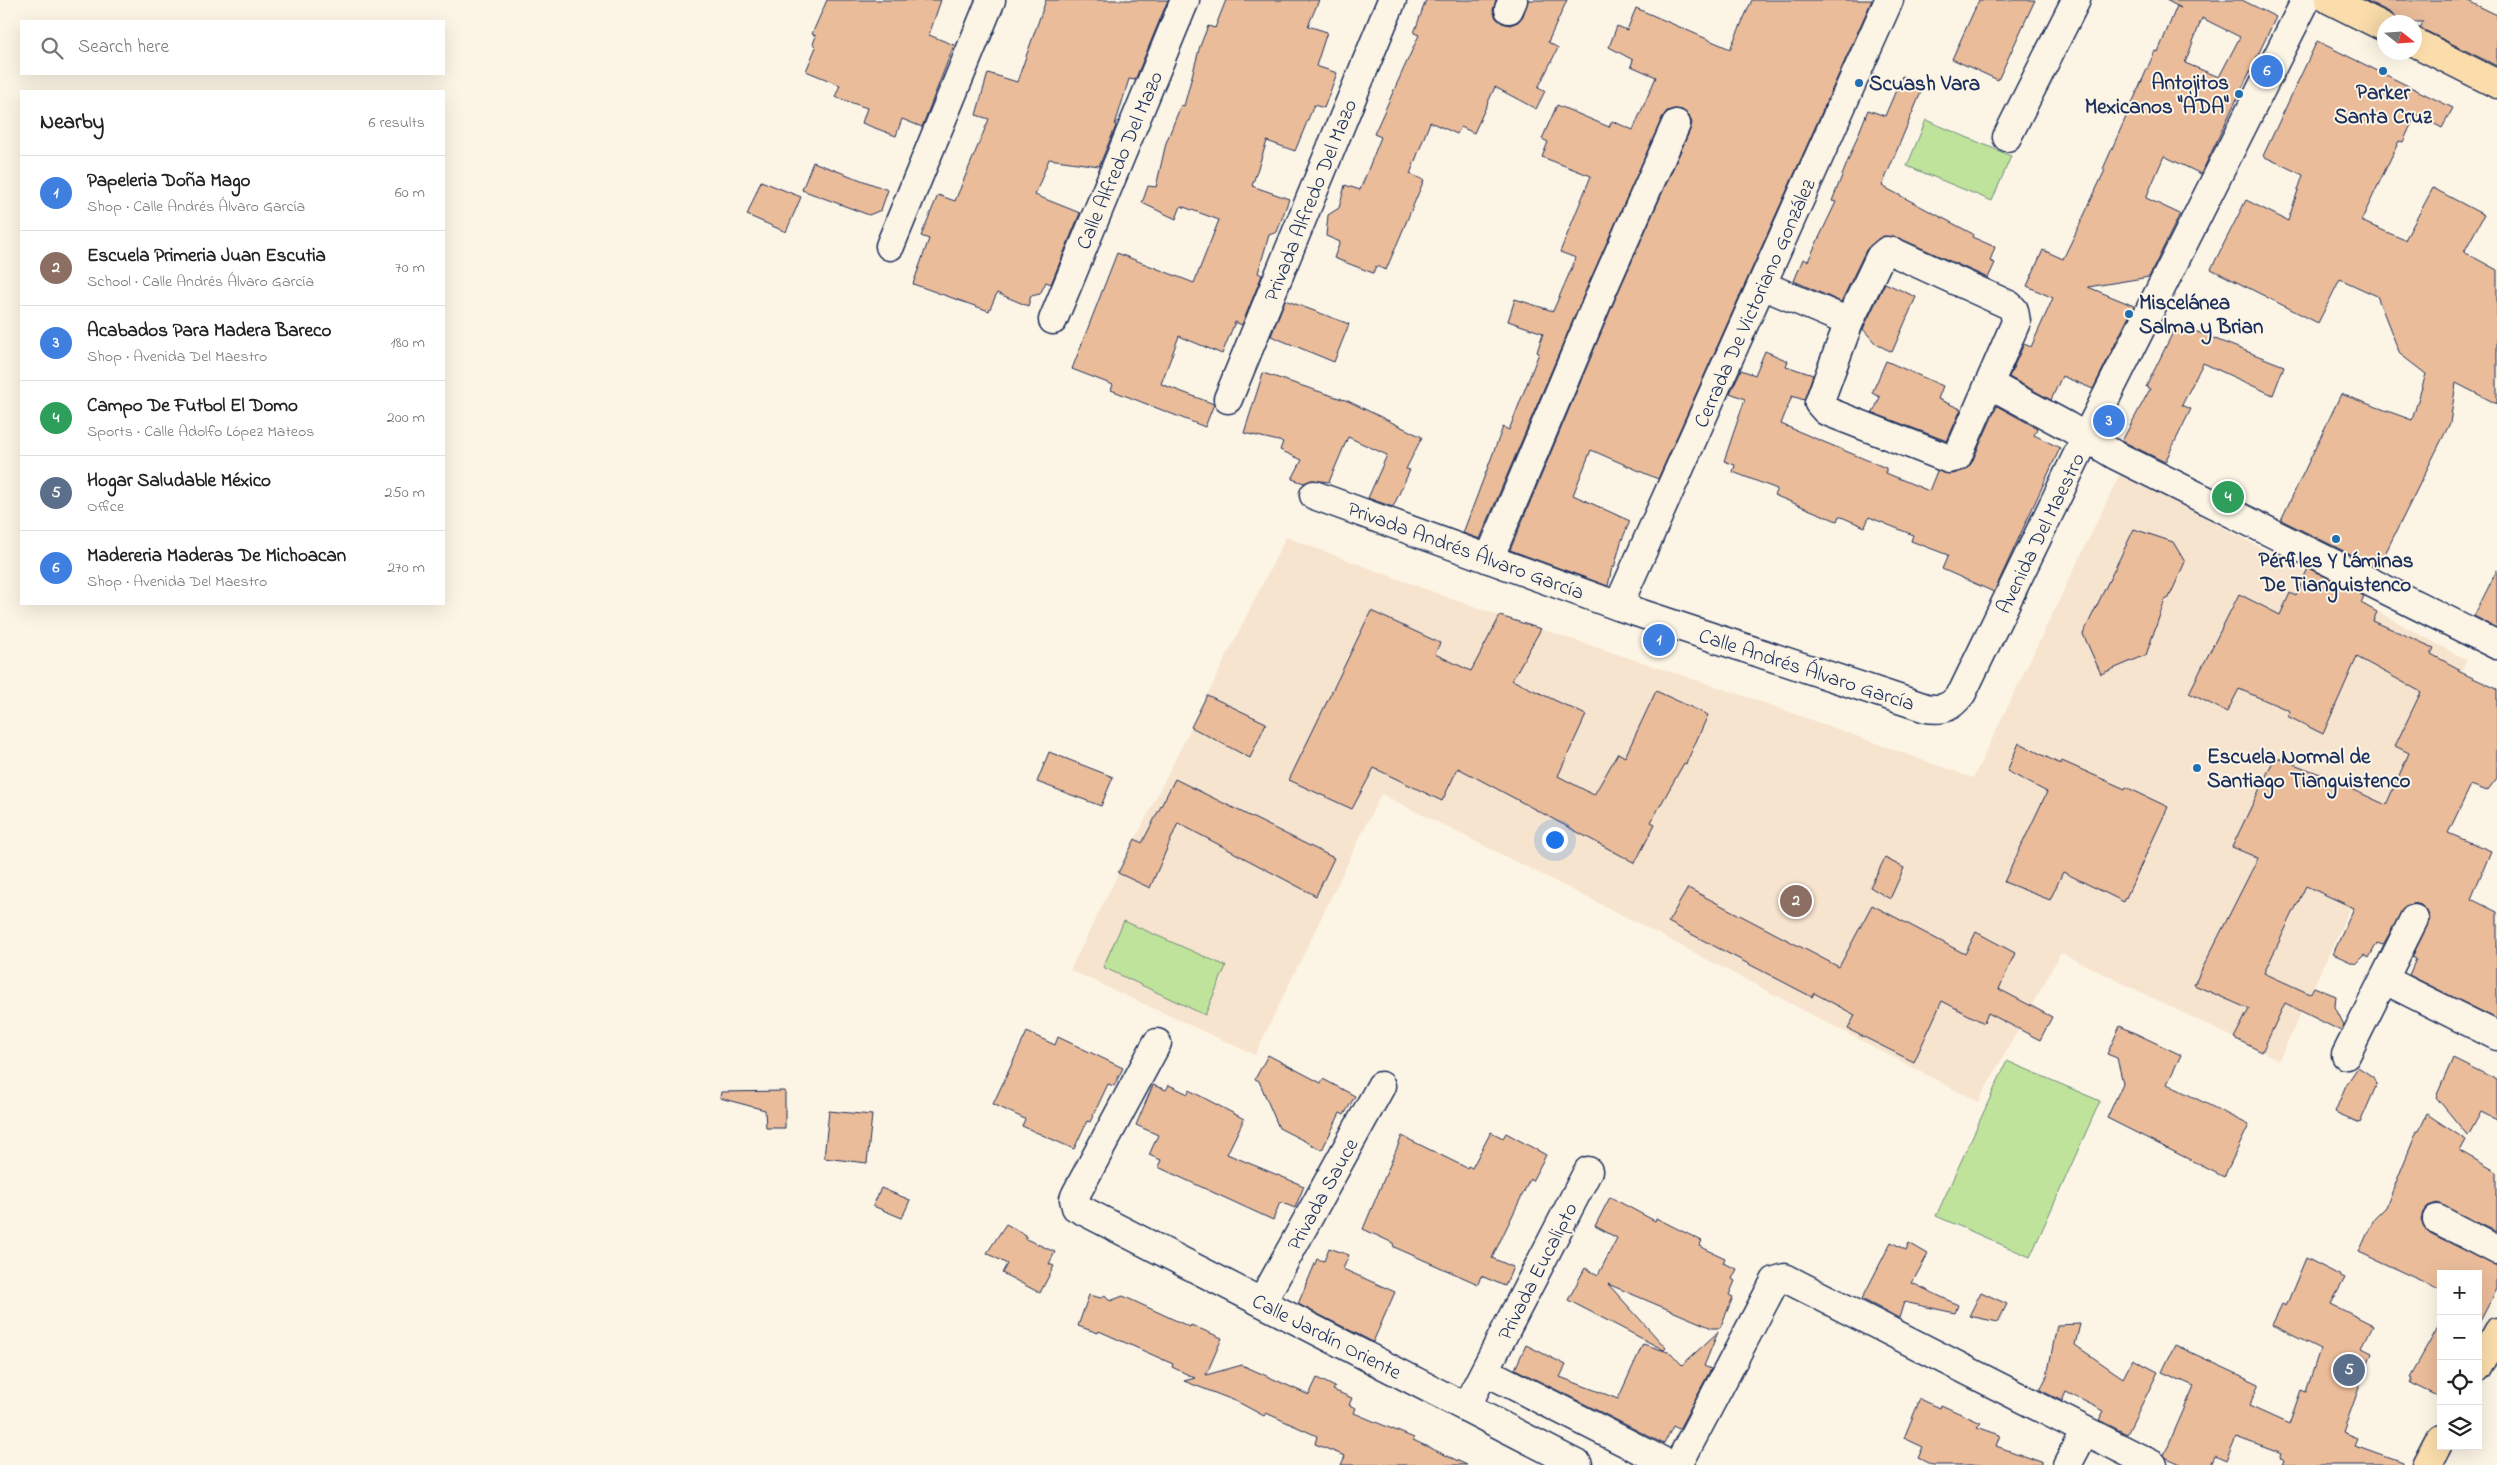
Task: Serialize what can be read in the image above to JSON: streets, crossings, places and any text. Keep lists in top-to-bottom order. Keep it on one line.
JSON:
{"streets":{"street":["Calle Alfredo Del Mazo","Privada Alfredo Del Mazo","Cerrada De Victoriano González","Avenida Del Maestro","Privada Andrés Álvaro García","Calle Andrés Álvaro García","Privada Sauce","Privada Eucalipto","Calle Jardín Oriente"]},"crossings":[["Cerrada De Victoriano González","Privada Andrés Álvaro García"],["Cerrada De Victoriano González","Calle Andrés Álvaro García"],["Avenida Del Maestro","Calle Andrés Álvaro García"],["Privada Andrés Álvaro García","Calle Andrés Álvaro García"],["Privada Sauce","Calle Jardín Oriente"],["Privada Eucalipto","Calle Jardín Oriente"]],"places":["Parker Santa Cruz","Scuash Vara","Antojitos Mexicanos \"ADA\"","Miscelánea Salma y Brian","Pérfiles Y Láminas De Tianguistenco","Escuela Normal de Santiago Tianguistenco"],"north":"right","page":{"search":"Search here","pins":["6","3","4","1","2","5"],"heading":["Nearby","6 results"],"list":[{"mark":"1","name":"Papeleria Doña Mago","note":"Shop · Calle Andrés Álvaro García","value":"60 m"},{"mark":"2","name":"Escuela Primeria Juan Escutia","note":"School · Calle Andrés Álvaro García","value":"70 m"},{"mark":"3","name":"Acabados Para Madera Bareco","note":"Shop · Avenida Del Maestro","value":"180 m"},{"mark":"4","name":"Campo De Futbol El Domo","note":"Sports · Calle Adolfo López Mateos","value":"200 m"},{"mark":"5","name":"Hogar Saludable México","note":"Office","value":"250 m"},{"mark":"6","name":"Madereria Maderas De Michoacan","note":"Shop · Avenida Del Maestro","value":"270 m"}],"map_buttons":["+","−"]}}
